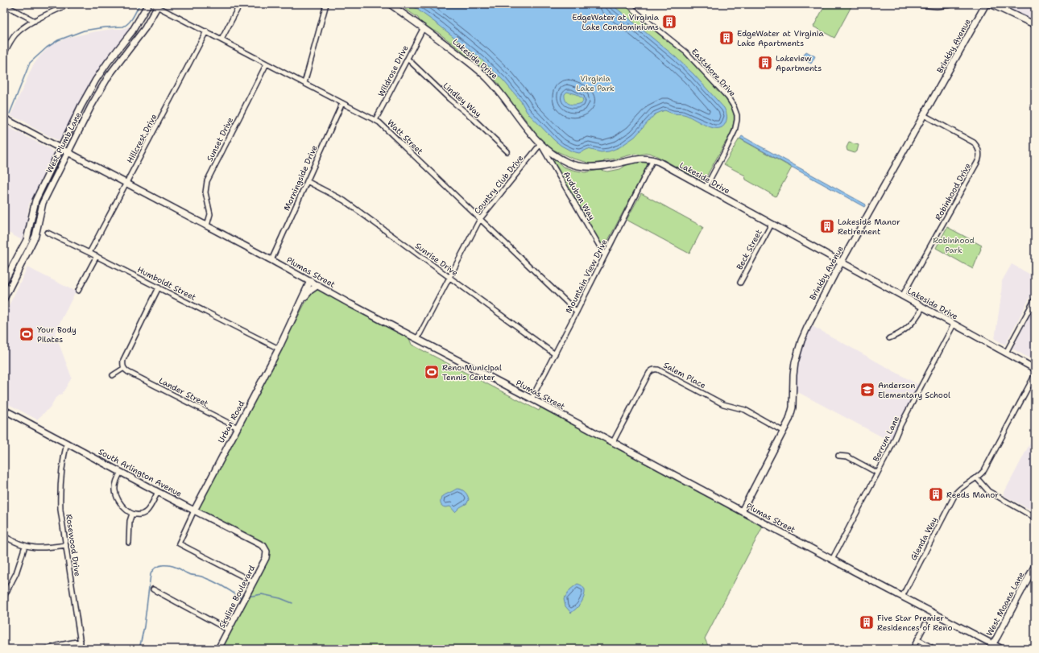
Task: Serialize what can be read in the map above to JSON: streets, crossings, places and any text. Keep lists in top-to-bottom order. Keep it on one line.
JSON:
{"streets":{"street":["Brinkby Avenue","Lakeside Drive","Wildrose Drive","Eastshore Drive","Lindley Way","Watt Street","Hillcrest Drive","Sunset Drive","West Plumb Lane","Morningside Drive","Country Club Drive","Robinhood Drive","Audubon Way","Beck Street","Sunrise Drive","Plumas Street","Mountain View Drive","Humboldt Street","Salem Place","Lander Street","Urban Road","Berrum Lane","South Arlington Avenue","Glenda Way","Rosewood Drive","Skyline Boulevard","West Moana Lane"]},"crossings":[["Brinkby Avenue","Lakeside Drive"],["Brinkby Avenue","Robinhood Drive"],["Brinkby Avenue","Plumas Street"],["Brinkby Avenue","Salem Place"],["Lakeside Drive","Wildrose Drive"],["Lakeside Drive","Eastshore Drive"],["Lakeside Drive","Country Club Drive"],["Lakeside Drive","Robinhood Drive"],["Lakeside Drive","Audubon Way"],["Lakeside Drive","Beck Street"],["Lakeside Drive","Mountain View Drive"],["Lakeside Drive","Berrum Lane"],["Wildrose Drive","Lindley Way"],["Wildrose Drive","Watt Street"],["Watt Street","Hillcrest Drive"],["Watt Street","Sunset Drive"],["Watt Street","West Plumb Lane"],["Watt Street","Morningside Drive"],["Watt Street","Country Club Drive"],["Watt Street","Mountain View Drive"],["Hillcrest Drive","Plumas Street"],["Hillcrest Drive","Humboldt Street"],["Sunset Drive","Plumas Street"],["West Plumb Lane","Plumas Street"],["Morningside Drive","Sunrise Drive"],["Morningside Drive","Plumas Street"],["Country Club Drive","Audubon Way"],["Country Club Drive","Sunrise Drive"],["Country Club Drive","Plumas Street"],["Audubon Way","Mountain View Drive"],["Sunrise Drive","Mountain View Drive"],["Plumas Street","Mountain View Drive"],["Plumas Street","Salem Place"],["Plumas Street","Urban Road"],["Plumas Street","Berrum Lane"],["Plumas Street","Glenda Way"],["Plumas Street","West Moana Lane"],["Humboldt Street","Urban Road"],["Lander Street","Urban Road"],["Urban Road","South Arlington Avenue"],["Urban Road","Skyline Boulevard"],["South Arlington Avenue","Rosewood Drive"],["South Arlington Avenue","Skyline Boulevard"]],"parks":["Virginia Lake Park","Robinhood Park"],"places":{"building":["EdgeWater at Virginia Lake Condominiums","EdgeWater at Virginia Lake Apartments","Lakeview Apartments","Lakeside Manor Retirement","Reeds Manor","Five Star Premier Residences of Reno"],"sports":["Your Body Pilates","Reno Municipal Tennis Center"],"school or university":["Anderson Elementary School"]}}
